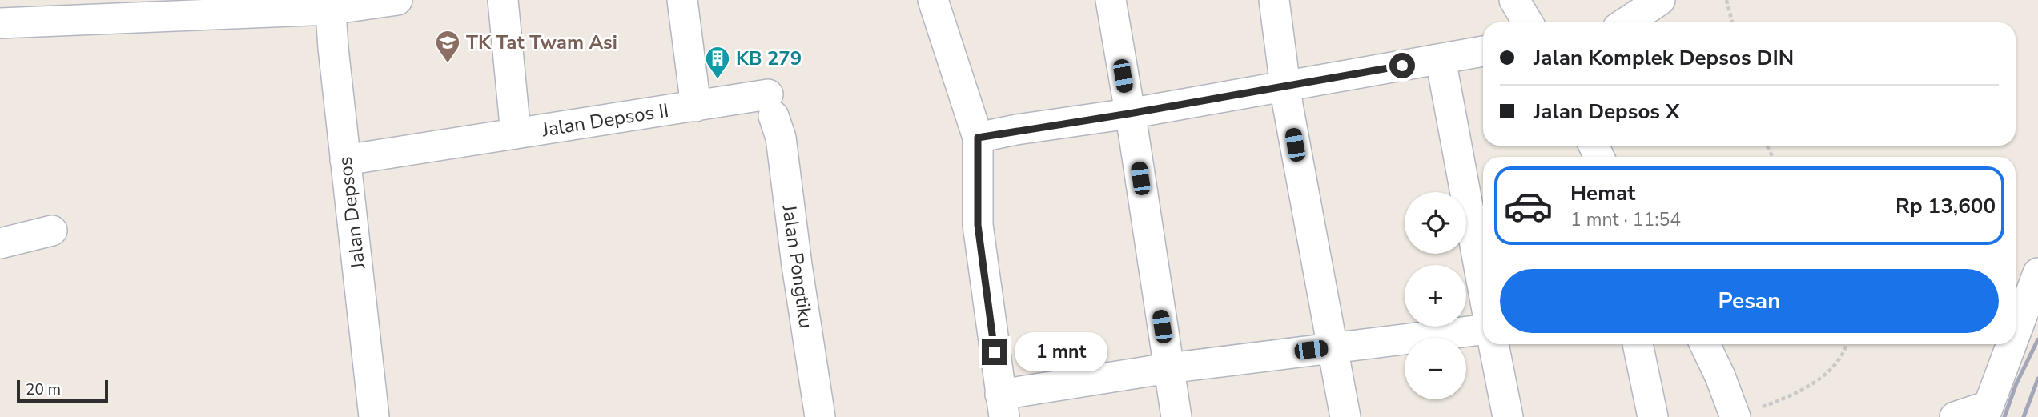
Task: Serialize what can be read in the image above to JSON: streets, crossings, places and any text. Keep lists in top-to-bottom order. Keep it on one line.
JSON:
{"streets":{"street":["Jalan Depsos II","Jalan Depsos","Jalan Pongtiku"]},"crossings":[["Jalan Depsos II","Jalan Depsos"],["Jalan Depsos II","Jalan Pongtiku"]],"places":{"school or university":["TK Tat Twam Asi"],"building":["KB 279"]},"scale_bar":"20 m","page":{"banner":["Jalan Komplek Depsos DIN","Jalan Depsos X"],"list":[{"name":"Hemat","note":"1 mnt · 11:54","value":"Rp 13,600"}],"map_buttons":["+","−"],"buttons":"Pesan","bubble":"1 mnt","scale":"20 m"}}
